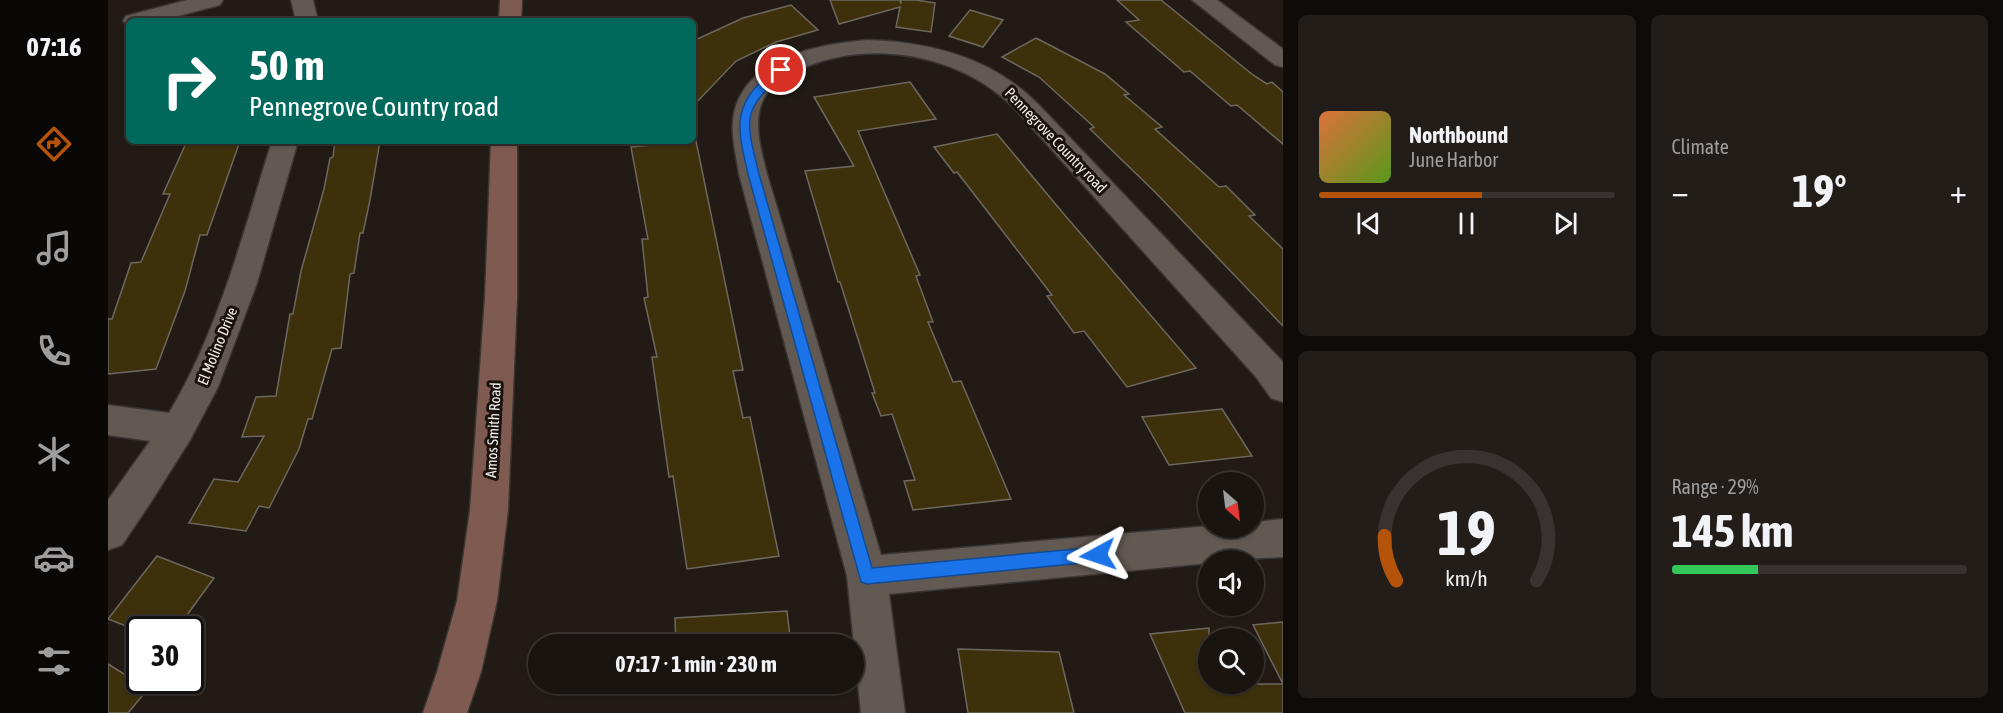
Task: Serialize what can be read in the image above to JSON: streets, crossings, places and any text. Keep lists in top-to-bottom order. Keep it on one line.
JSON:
{"streets":{"street":["Pennegrove Country road","El Molino Drive","Amos Smith Road"]},"north":"bottom right","page":{"tabs":"07:16","tile":["Climate",["Range · 29%","145 km"]],"turn":["50 m","Pennegrove Country road"],"song":["Northbound","June Harbor"],"heat":["−","19°","+"],"limit":"30","trip":"07:17 · 1 min · 230 m","gauge":["19","km/h"]}}
